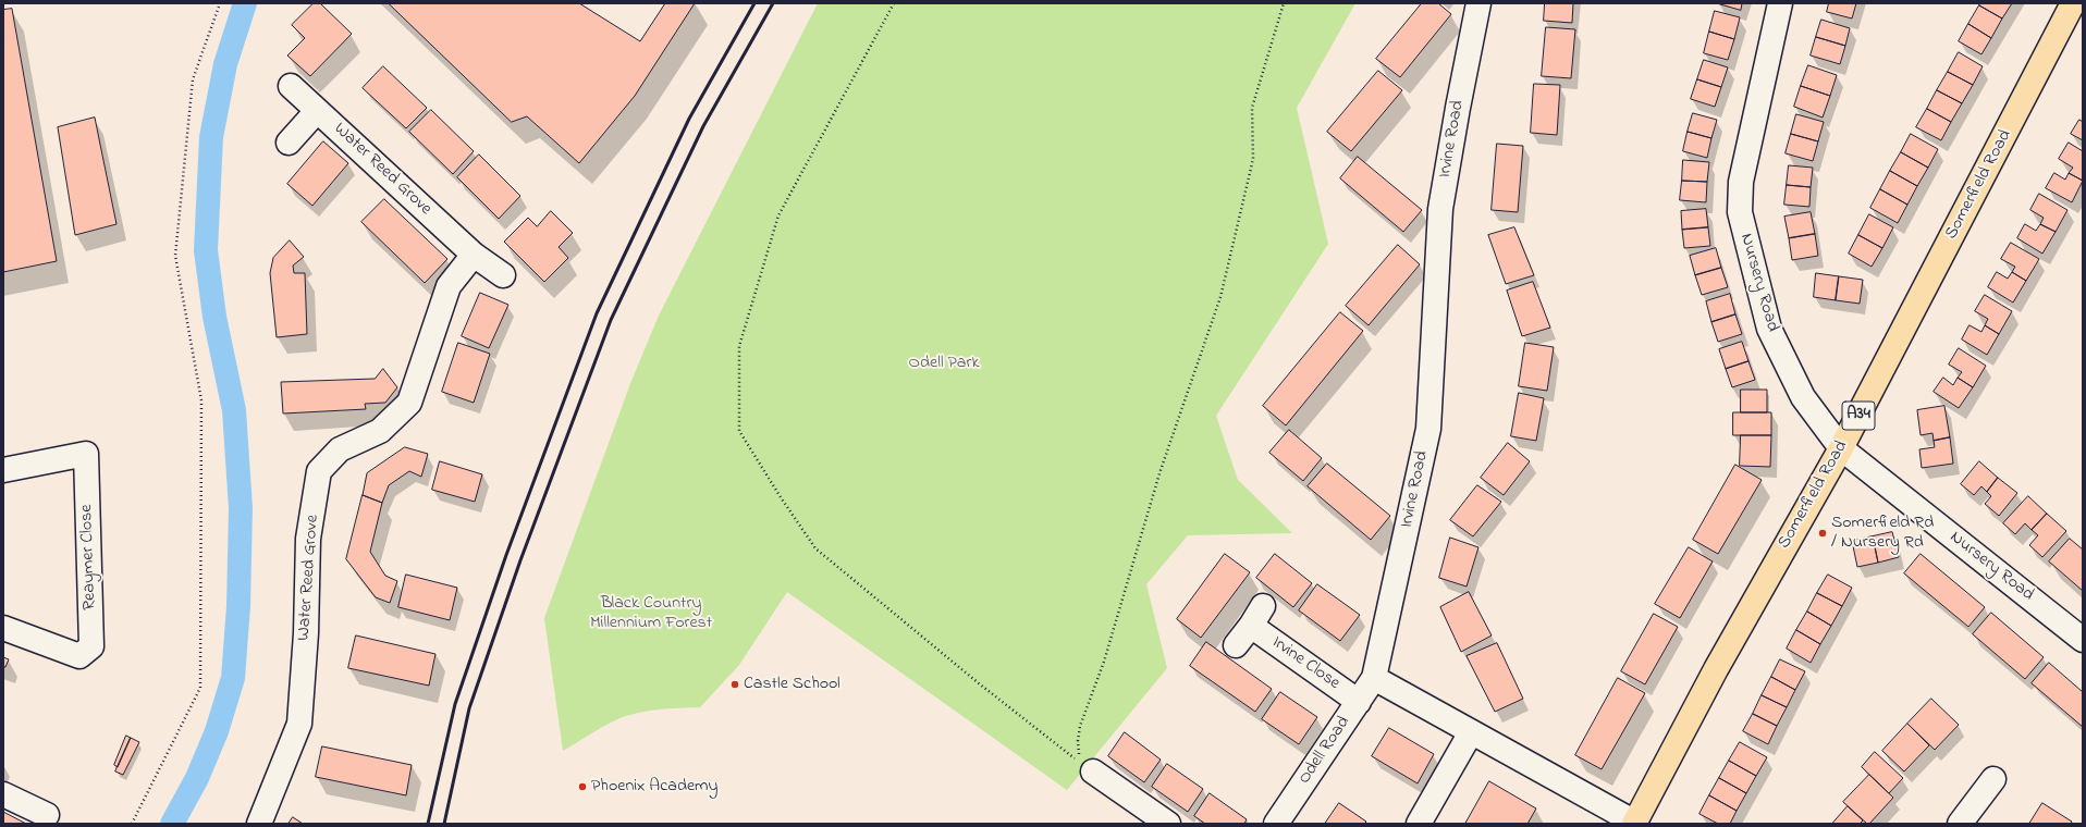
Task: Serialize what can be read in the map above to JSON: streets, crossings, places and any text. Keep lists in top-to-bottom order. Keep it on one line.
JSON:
{"streets":{"highway":["Somerfield Road","A34"],"street":["Irvine Road","Water Reed Grove","Nursery Road","Reaymer Close","Irvine Close","Odell Road"]},"crossings":[["Irvine Road","Odell Road"],["Somerfield Road","Nursery Road"],["Irvine Close","Odell Road"]],"parks":["Odell Park","Black Country Millennium Forest"],"places":["Somerfield Rd / Nursery Rd","Castle School","Phoenix Academy"]}
